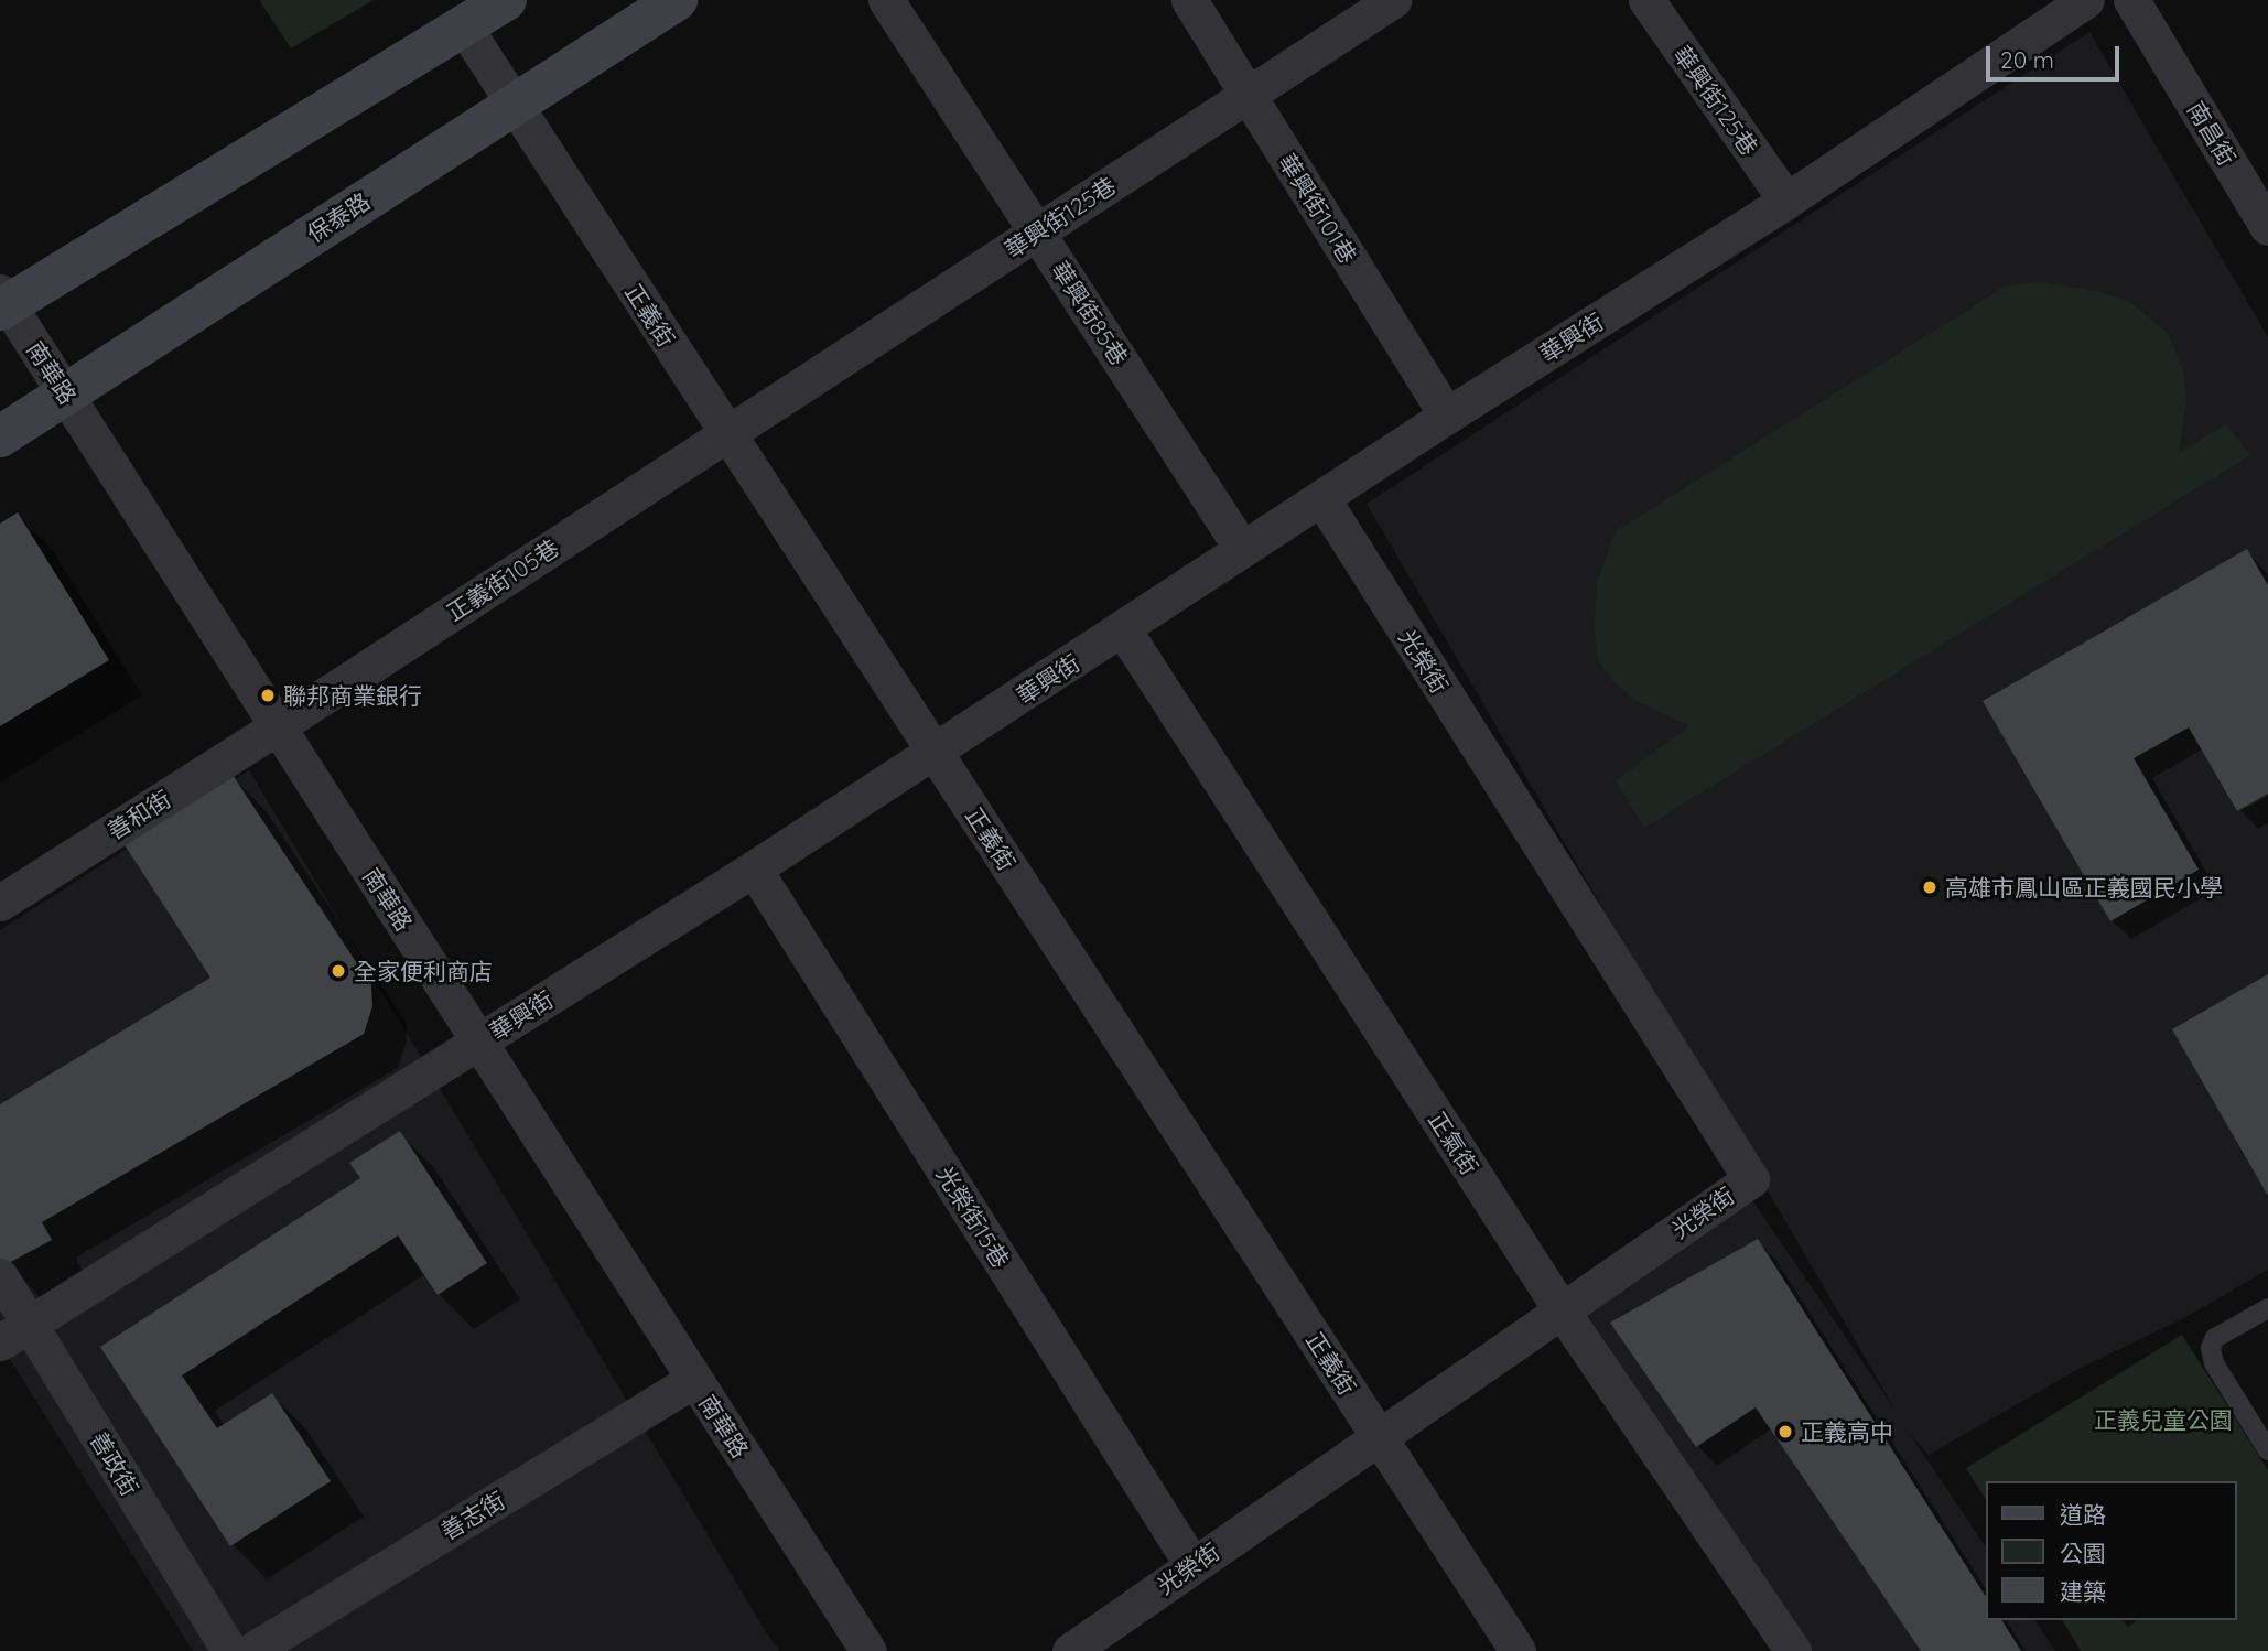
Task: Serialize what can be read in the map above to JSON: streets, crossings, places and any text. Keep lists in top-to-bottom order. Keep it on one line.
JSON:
{"streets":{"street":["華興街125巷","南昌街","華興街101巷","保泰路","華興街85巷","正義街","華興街","南華路","正義街105巷","光榮街","善和街","正氣街","光榮街15巷","善政街","善志街"]},"crossings":[["華興街125巷","華興街101巷"],["華興街125巷","華興街85巷"],["華興街125巷","正義街"],["華興街125巷","華興街"],["華興街125巷","正義街105巷"],["華興街101巷","華興街"],["保泰路","正義街"],["保泰路","南華路"],["華興街85巷","華興街"],["正義街","華興街"],["正義街","正義街105巷"],["正義街","光榮街"],["華興街","南華路"],["華興街","光榮街"],["華興街","正氣街"],["華興街","光榮街15巷"],["華興街","善政街"],["南華路","正義街105巷"],["南華路","善和街"],["南華路","善志街"],["正義街105巷","善和街"],["光榮街","正氣街"],["光榮街","光榮街15巷"]],"parks":["正義兒童公園"],"places":["聯邦商業銀行","高雄市鳳山區正義國民小學","全家便利商店","正義高中"],"legend":["道路","公園","建築"],"scale_bar":"20 m"}
